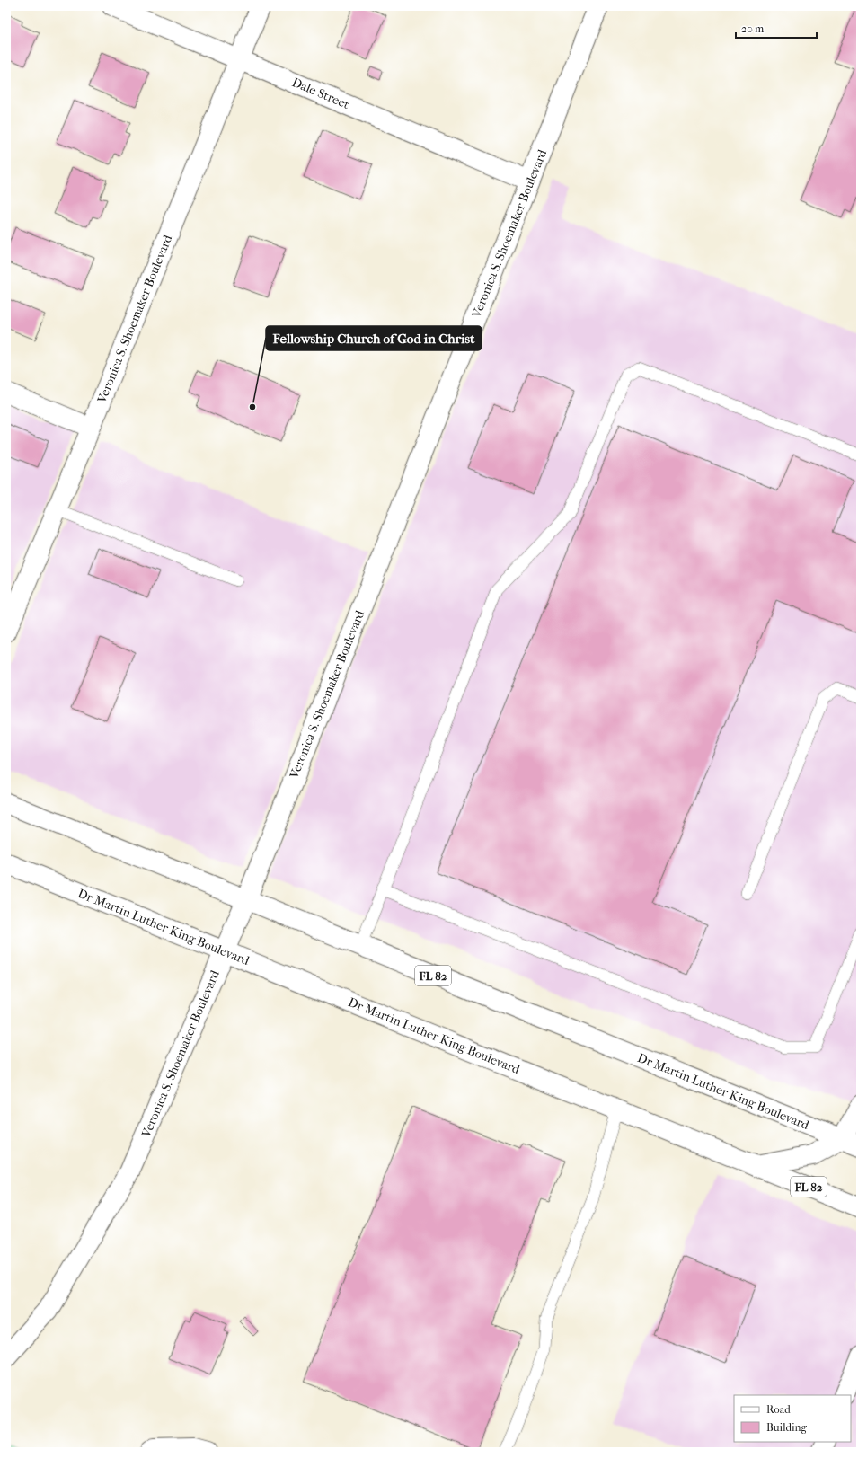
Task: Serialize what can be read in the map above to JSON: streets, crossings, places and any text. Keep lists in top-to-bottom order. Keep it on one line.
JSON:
{"streets":{"street":["Dale Street","Veronica S. Shoemaker Boulevard","Dr Martin Luther King Boulevard","FL 82"]},"crossings":[["Dale Street","Veronica S. Shoemaker Boulevard"],["Veronica S. Shoemaker Boulevard","Dr Martin Luther King Boulevard"]],"places":["Fellowship Church of God in Christ"],"legend":["Road","Building"],"scale_bar":"20 m"}
